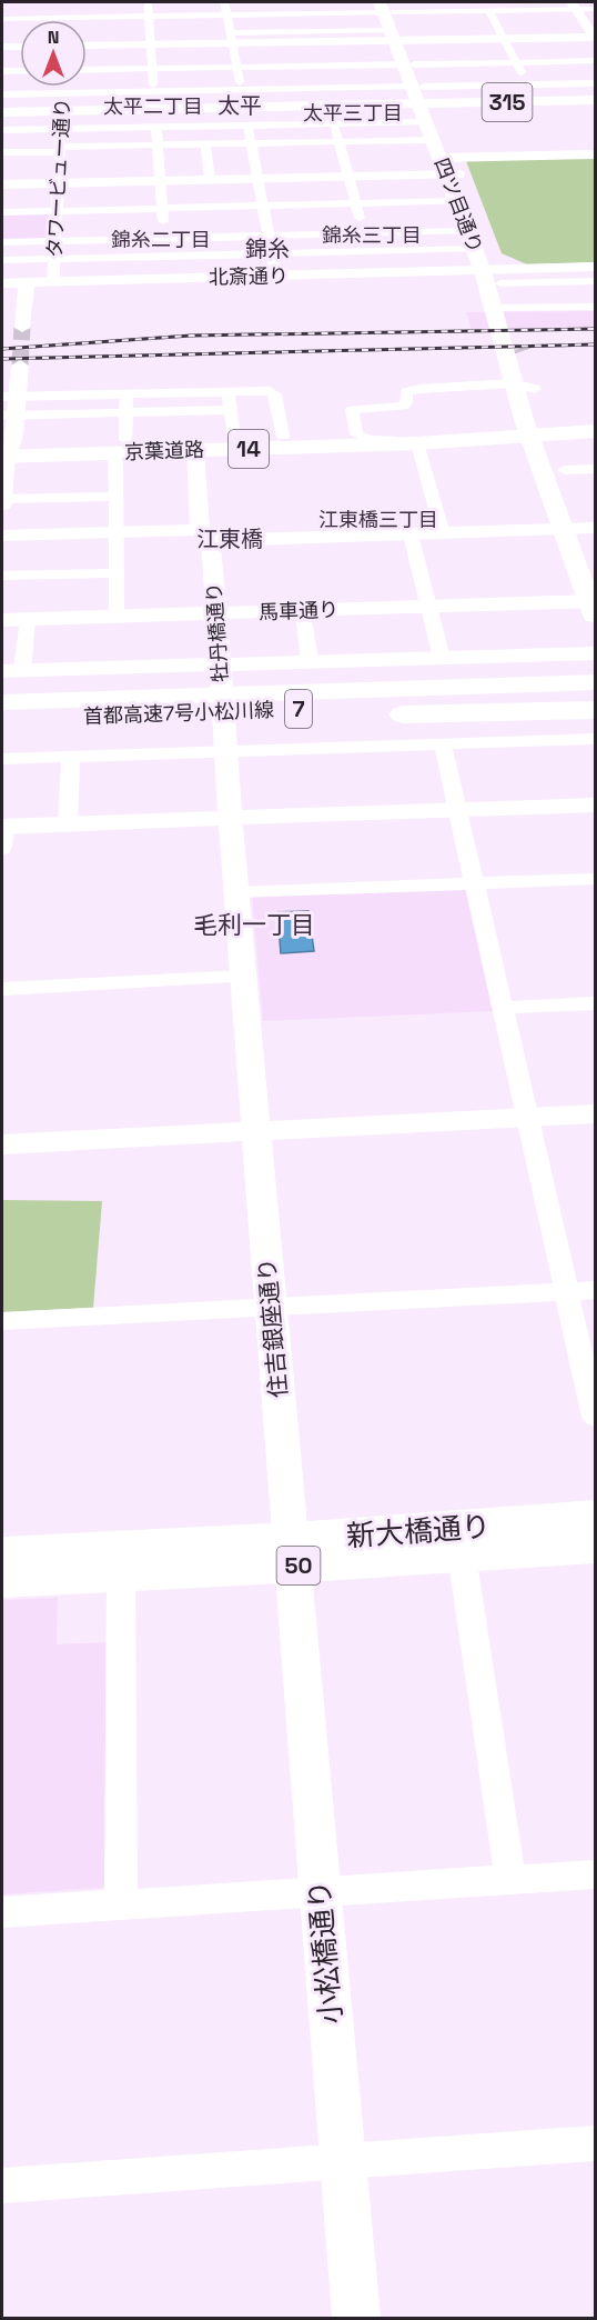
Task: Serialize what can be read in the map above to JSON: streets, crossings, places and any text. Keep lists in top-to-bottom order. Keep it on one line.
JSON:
{"streets":{"main road":["315","四ツ目通り","14","京葉道路","7","首都高速7号小松川線","新大橋通り","50"],"street":["タワービュー通り","北斎通り","馬車通り","牡丹橋通り","住吉銀座通り","小松橋通り"]},"crossings":[["315","タワービュー通り"],["315","四ツ目通り"],["タワービュー通り","北斎通り"],["四ツ目通り","北斎通り"],["四ツ目通り","14"],["四ツ目通り","京葉道路"],["四ツ目通り","馬車通り"],["14","京葉道路"],["京葉道路","牡丹橋通り"],["馬車通り","牡丹橋通り"],["牡丹橋通り","住吉銀座通り"],["住吉銀座通り","新大橋通り"],["住吉銀座通り","小松橋通り"],["新大橋通り","小松橋通り"]],"districts":["太平","太平二丁目","太平三丁目","錦糸三丁目","錦糸二丁目","錦糸","江東橋三丁目","江東橋","毛利一丁目"],"north":"top"}
